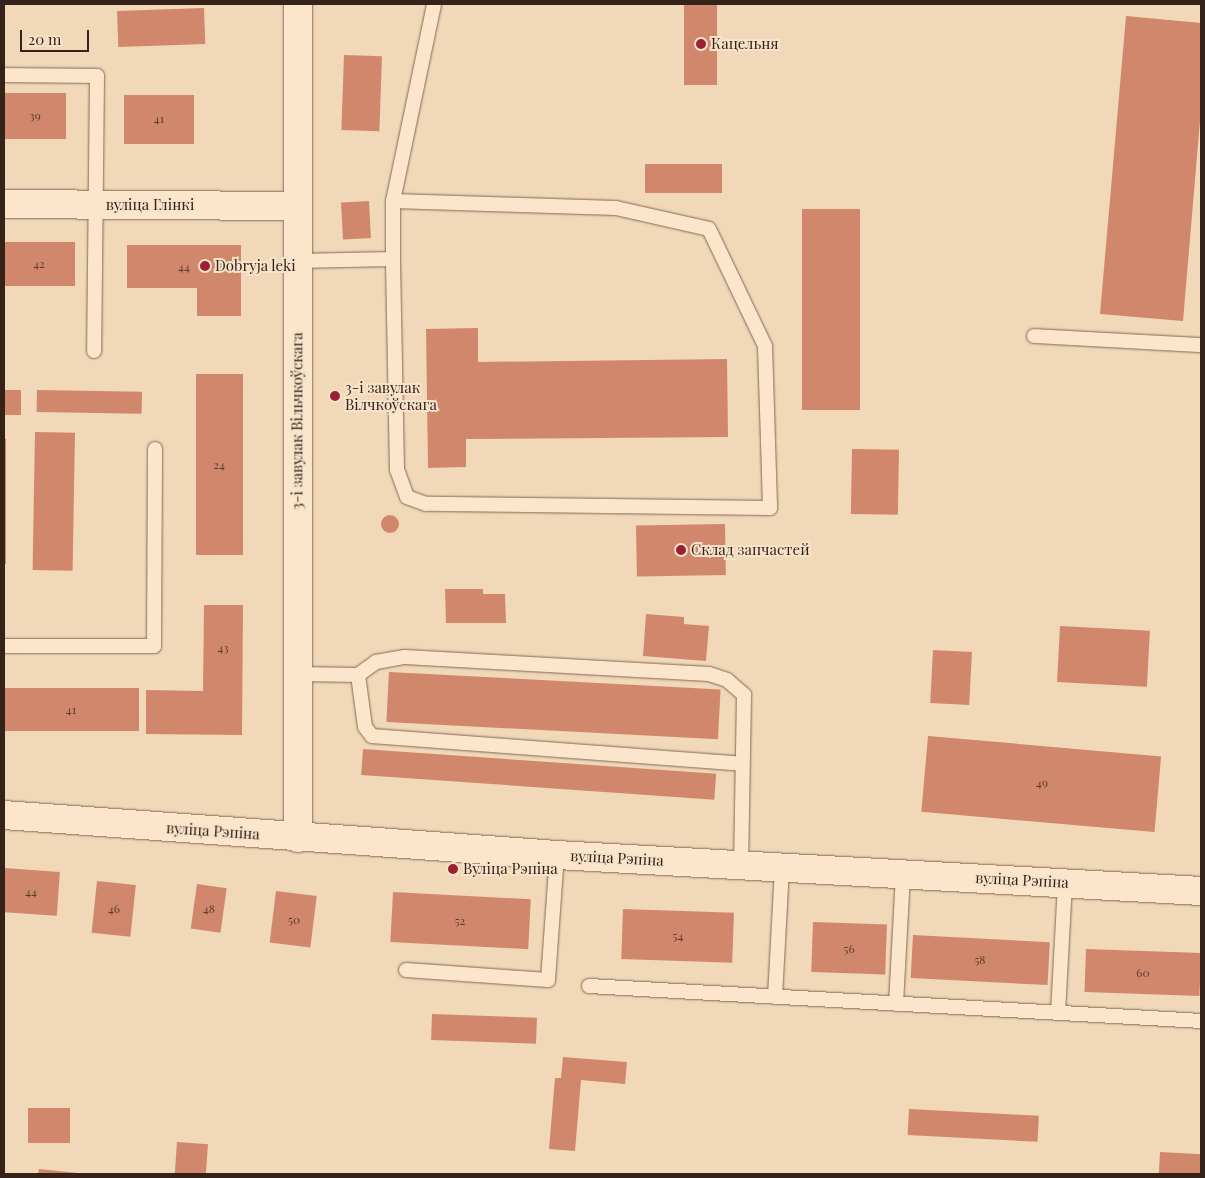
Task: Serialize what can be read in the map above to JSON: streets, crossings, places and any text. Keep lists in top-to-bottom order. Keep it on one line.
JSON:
{"streets":{"street":["вуліца Глінкі","3-і завулак Вільчкоўскага","вуліца Рэпіна"]},"crossings":[["вуліца Глінкі","3-і завулак Вільчкоўскага"],["3-і завулак Вільчкоўскага","вуліца Рэпіна"]],"places":["Кацельня","Dobryja leki","3-і завулак Вілчкоўскага","Склад запчастей","Вуліца Рэпіна"],"house_numbers":["39","41","42","44","24","43","41","49","44","46","48","50","52","54","56","58","60"],"scale_bar":"20 m"}
